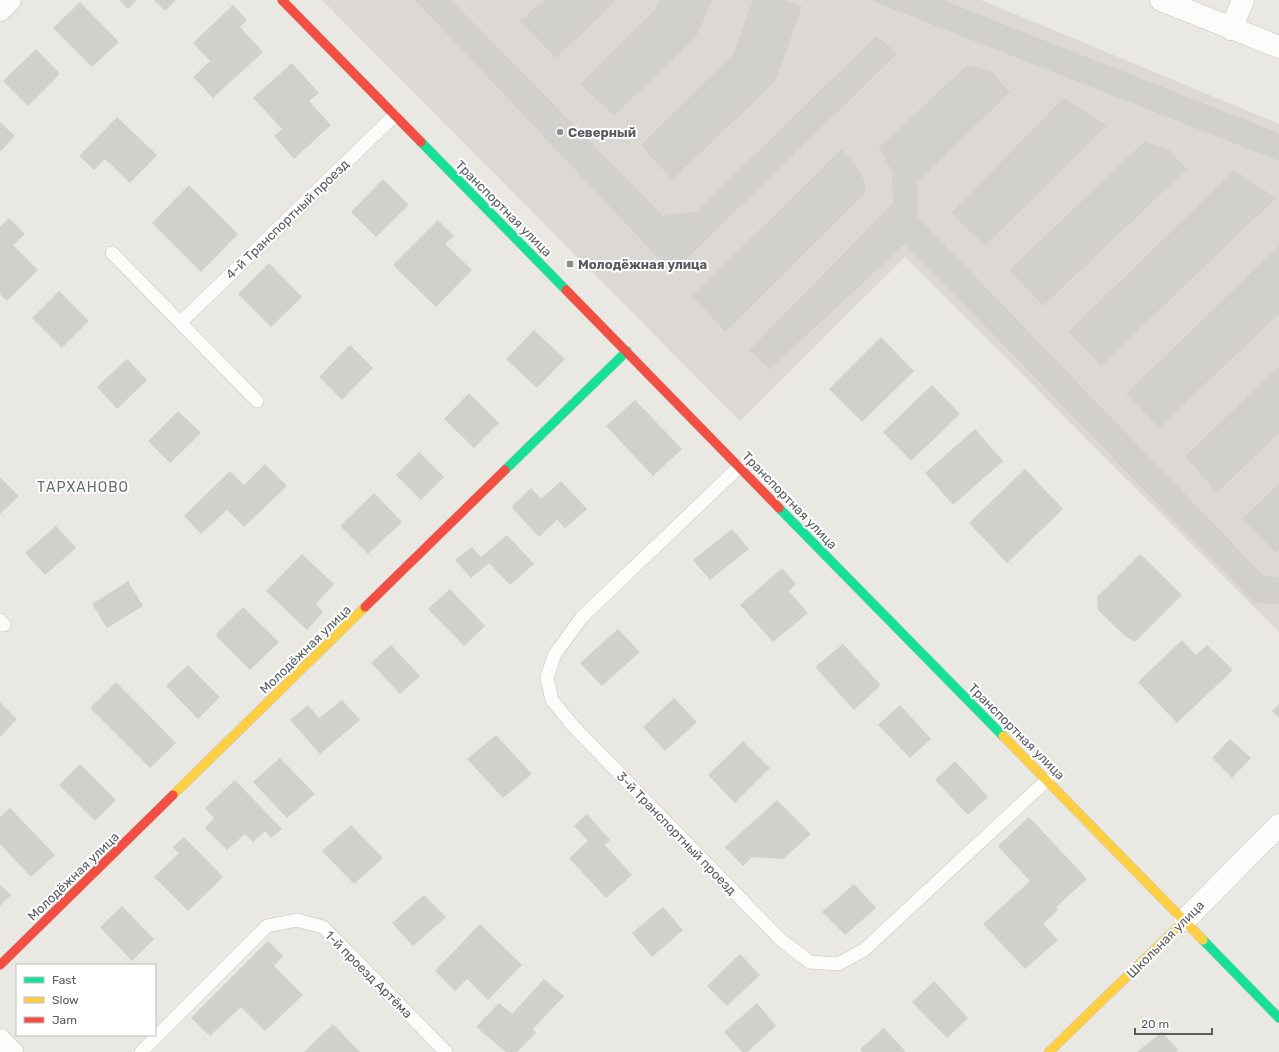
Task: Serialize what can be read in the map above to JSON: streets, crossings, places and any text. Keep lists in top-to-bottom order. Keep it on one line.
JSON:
{"streets":{"street":["Транспортная улица","Молодёжная улица","Школьная улица"],"lane":["4-й Транспортный проезд","3-й Транспортный проезд","1-й проезд Артёма"]},"crossings":[["Транспортная улица","4-й Транспортный проезд"],["Транспортная улица","Молодёжная улица"],["Транспортная улица","3-й Транспортный проезд"],["Транспортная улица","Школьная улица"]],"districts":["ТАРХАНОВО"],"places":{"other":["Северный"],"transit":["Молодёжная улица"]},"legend":["Fast","Slow","Jam"],"scale_bar":"20 m"}
